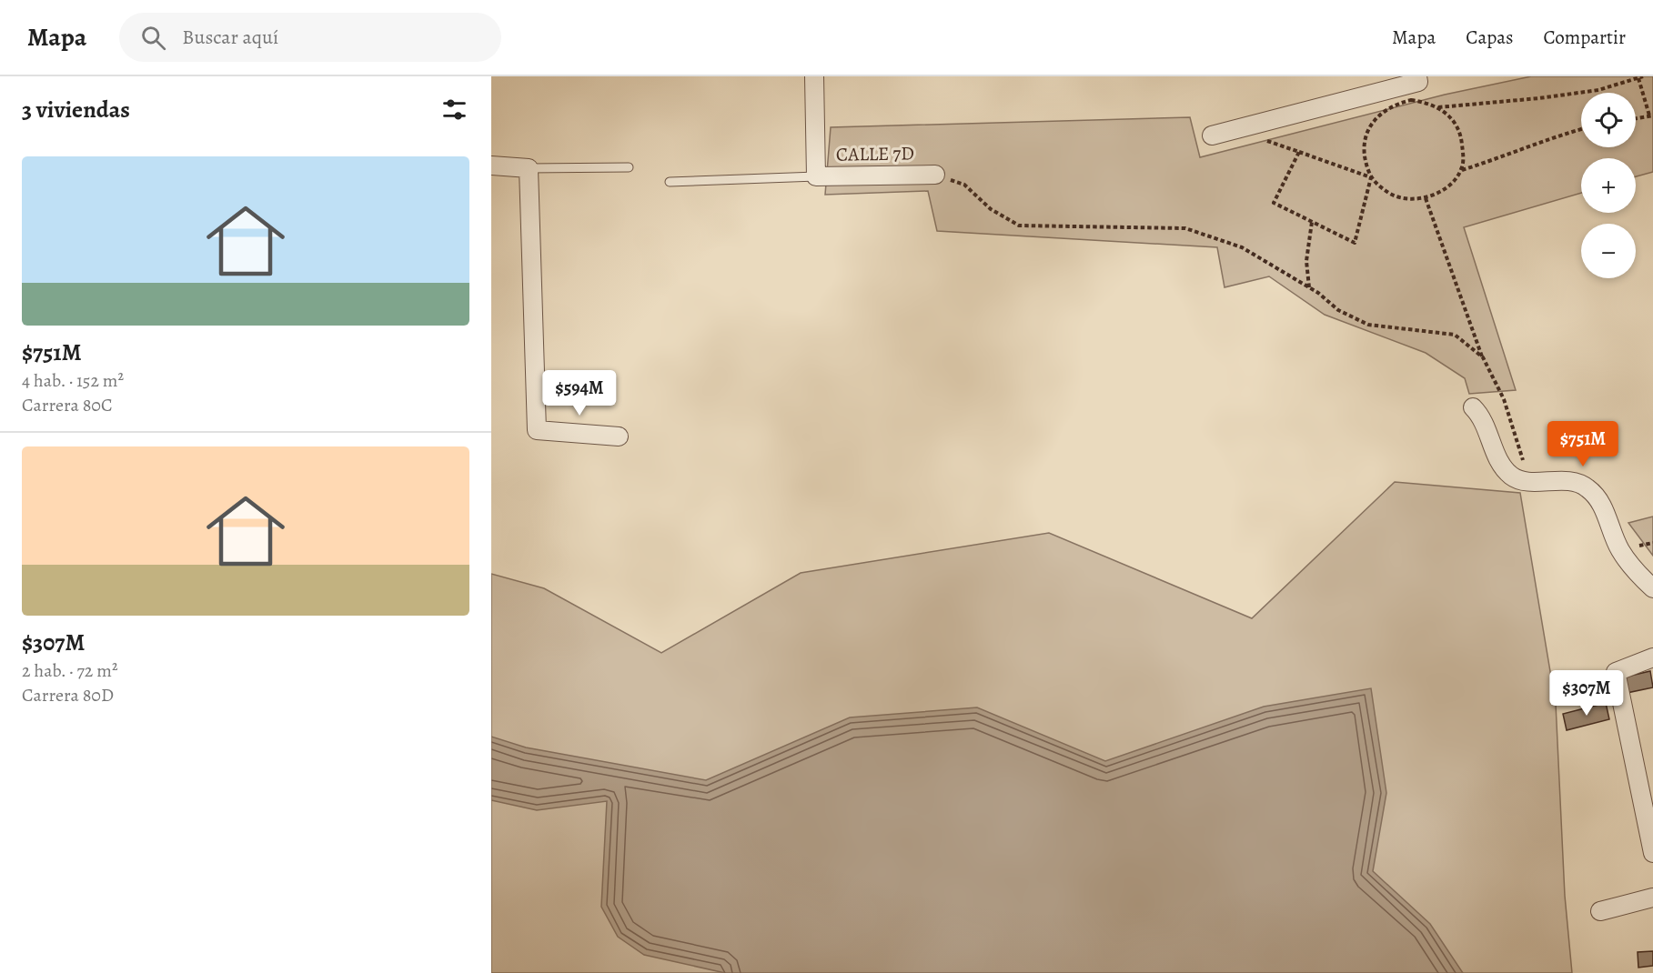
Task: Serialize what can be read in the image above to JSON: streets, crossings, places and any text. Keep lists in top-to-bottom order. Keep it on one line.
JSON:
{"streets":{"street":["CALLE 7D"]},"page":{"header":"Mapa","search":"Buscar aquí","nav":["Mapa","Capas","Compartir"],"heading":"3 viviendas","map_buttons":["+","−"],"list":[{"name":"$751M","note":"4 hab. · 152 m² · Carrera 80C"},{"name":"$307M","note":"2 hab. · 72 m² · Carrera 80D"}],"price":["$594M","$751M","$307M"]}}
